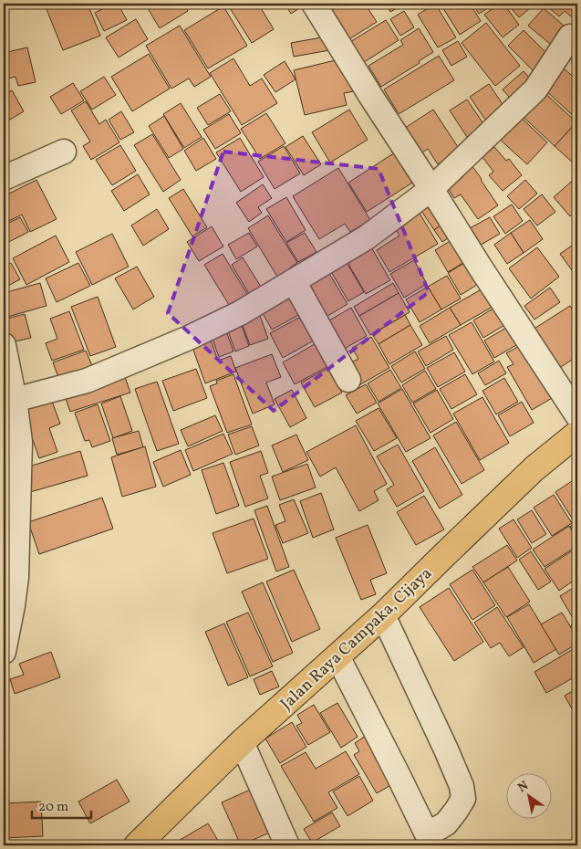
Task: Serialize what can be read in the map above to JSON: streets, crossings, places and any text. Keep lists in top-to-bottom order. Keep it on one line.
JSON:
{"streets":{"main road":["Jalan Raya Campaka, Cijaya"]},"scale_bar":"20 m","north":"top left"}
